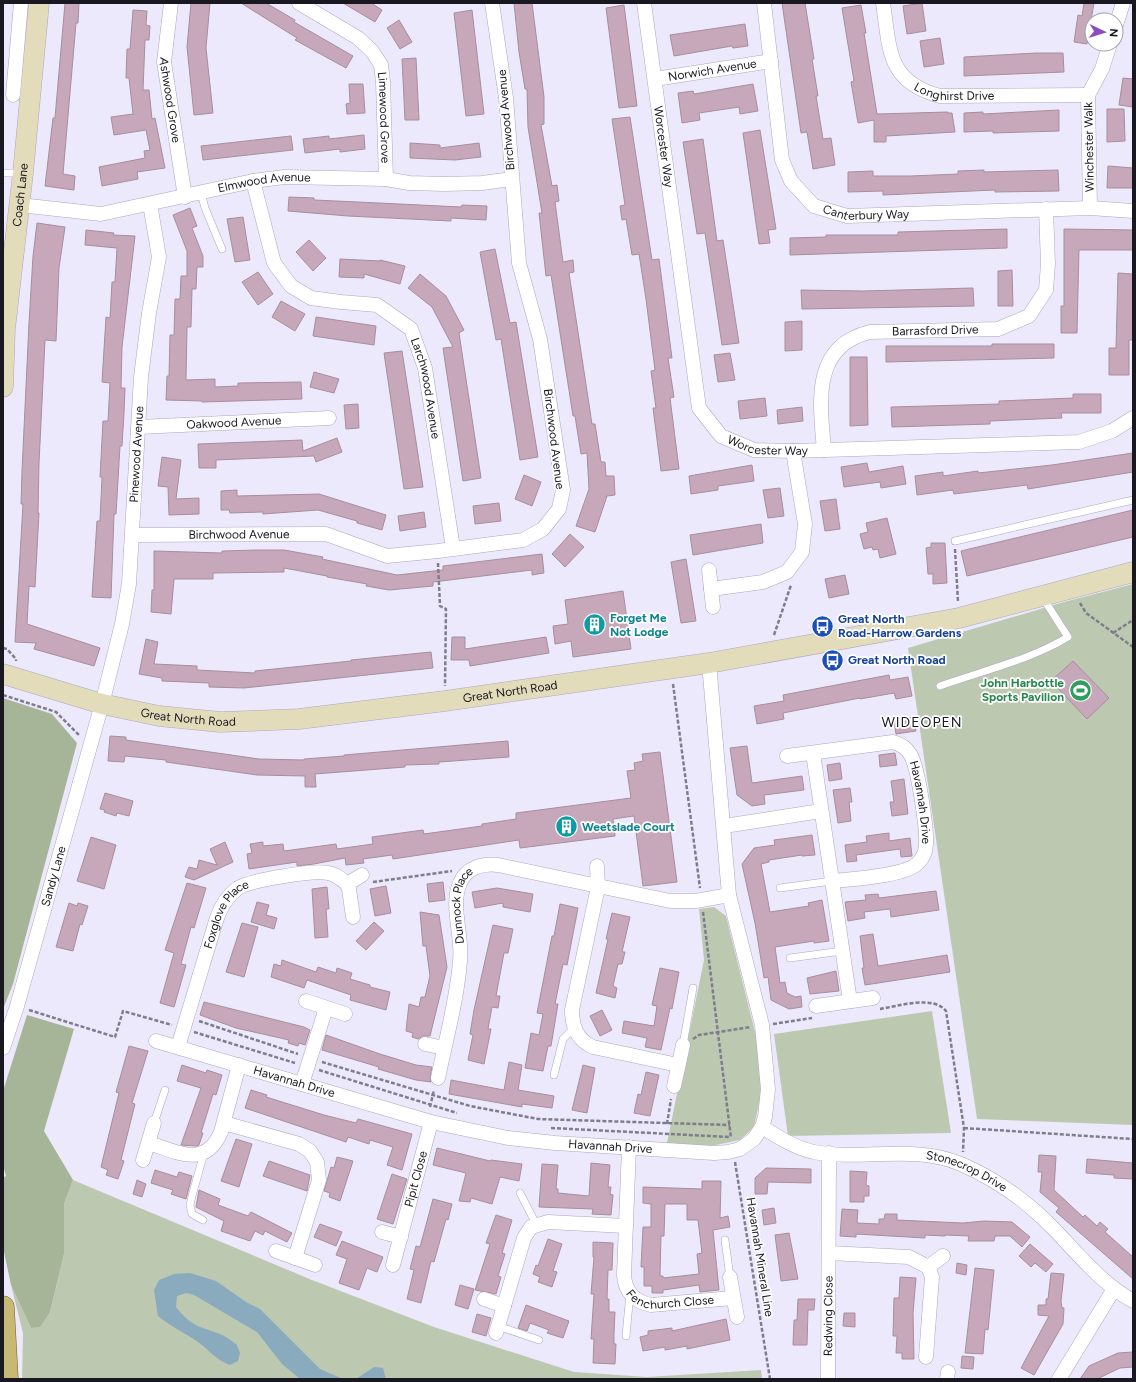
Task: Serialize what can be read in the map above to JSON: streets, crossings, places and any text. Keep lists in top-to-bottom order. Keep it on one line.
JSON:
{"streets":{"main road":["Coach Lane","Great North Road"],"street":["Norwich Avenue","Longhirst Drive","Ashwood Grove","Limewood Grove","Birchwood Avenue","Worcester Way","Winchester Walk","Elmwood Avenue","Canterbury Way","Barrasford Drive","Larchwood Avenue","Oakwood Avenue","Pinewood Avenue","Havannah Drive","Sandy Lane","Dunnock Place","Foxglove Place","Stonecrop Drive","Pipit Close","Fenchurch Close","Redwing Close"],"path":["Havannah Mineral Line"]},"crossings":[["Norwich Avenue","Worcester Way"],["Norwich Avenue","Canterbury Way"],["Longhirst Drive","Winchester Walk"],["Ashwood Grove","Elmwood Avenue"],["Limewood Grove","Elmwood Avenue"],["Birchwood Avenue","Elmwood Avenue"],["Birchwood Avenue","Larchwood Avenue"],["Birchwood Avenue","Pinewood Avenue"],["Worcester Way","Barrasford Drive"],["Winchester Walk","Canterbury Way"],["Elmwood Avenue","Coach Lane"],["Elmwood Avenue","Larchwood Avenue"],["Elmwood Avenue","Pinewood Avenue"],["Canterbury Way","Barrasford Drive"],["Oakwood Avenue","Pinewood Avenue"],["Pinewood Avenue","Great North Road"],["Pinewood Avenue","Sandy Lane"],["Great North Road","Havannah Drive"],["Great North Road","Sandy Lane"],["Havannah Drive","Dunnock Place"],["Havannah Drive","Foxglove Place"],["Havannah Drive","Stonecrop Drive"],["Havannah Drive","Pipit Close"],["Havannah Drive","Havannah Mineral Line"],["Havannah Drive","Fenchurch Close"],["Stonecrop Drive","Redwing Close"]],"districts":["WIDEOPEN"],"places":{"building":["Forget Me Not Lodge","Weetslade Court"],"bus stop":["Great North Road-Harrow Gardens","Great North Road"],"sports":["John Harbottle Sports Pavilion"]},"north":"right"}
